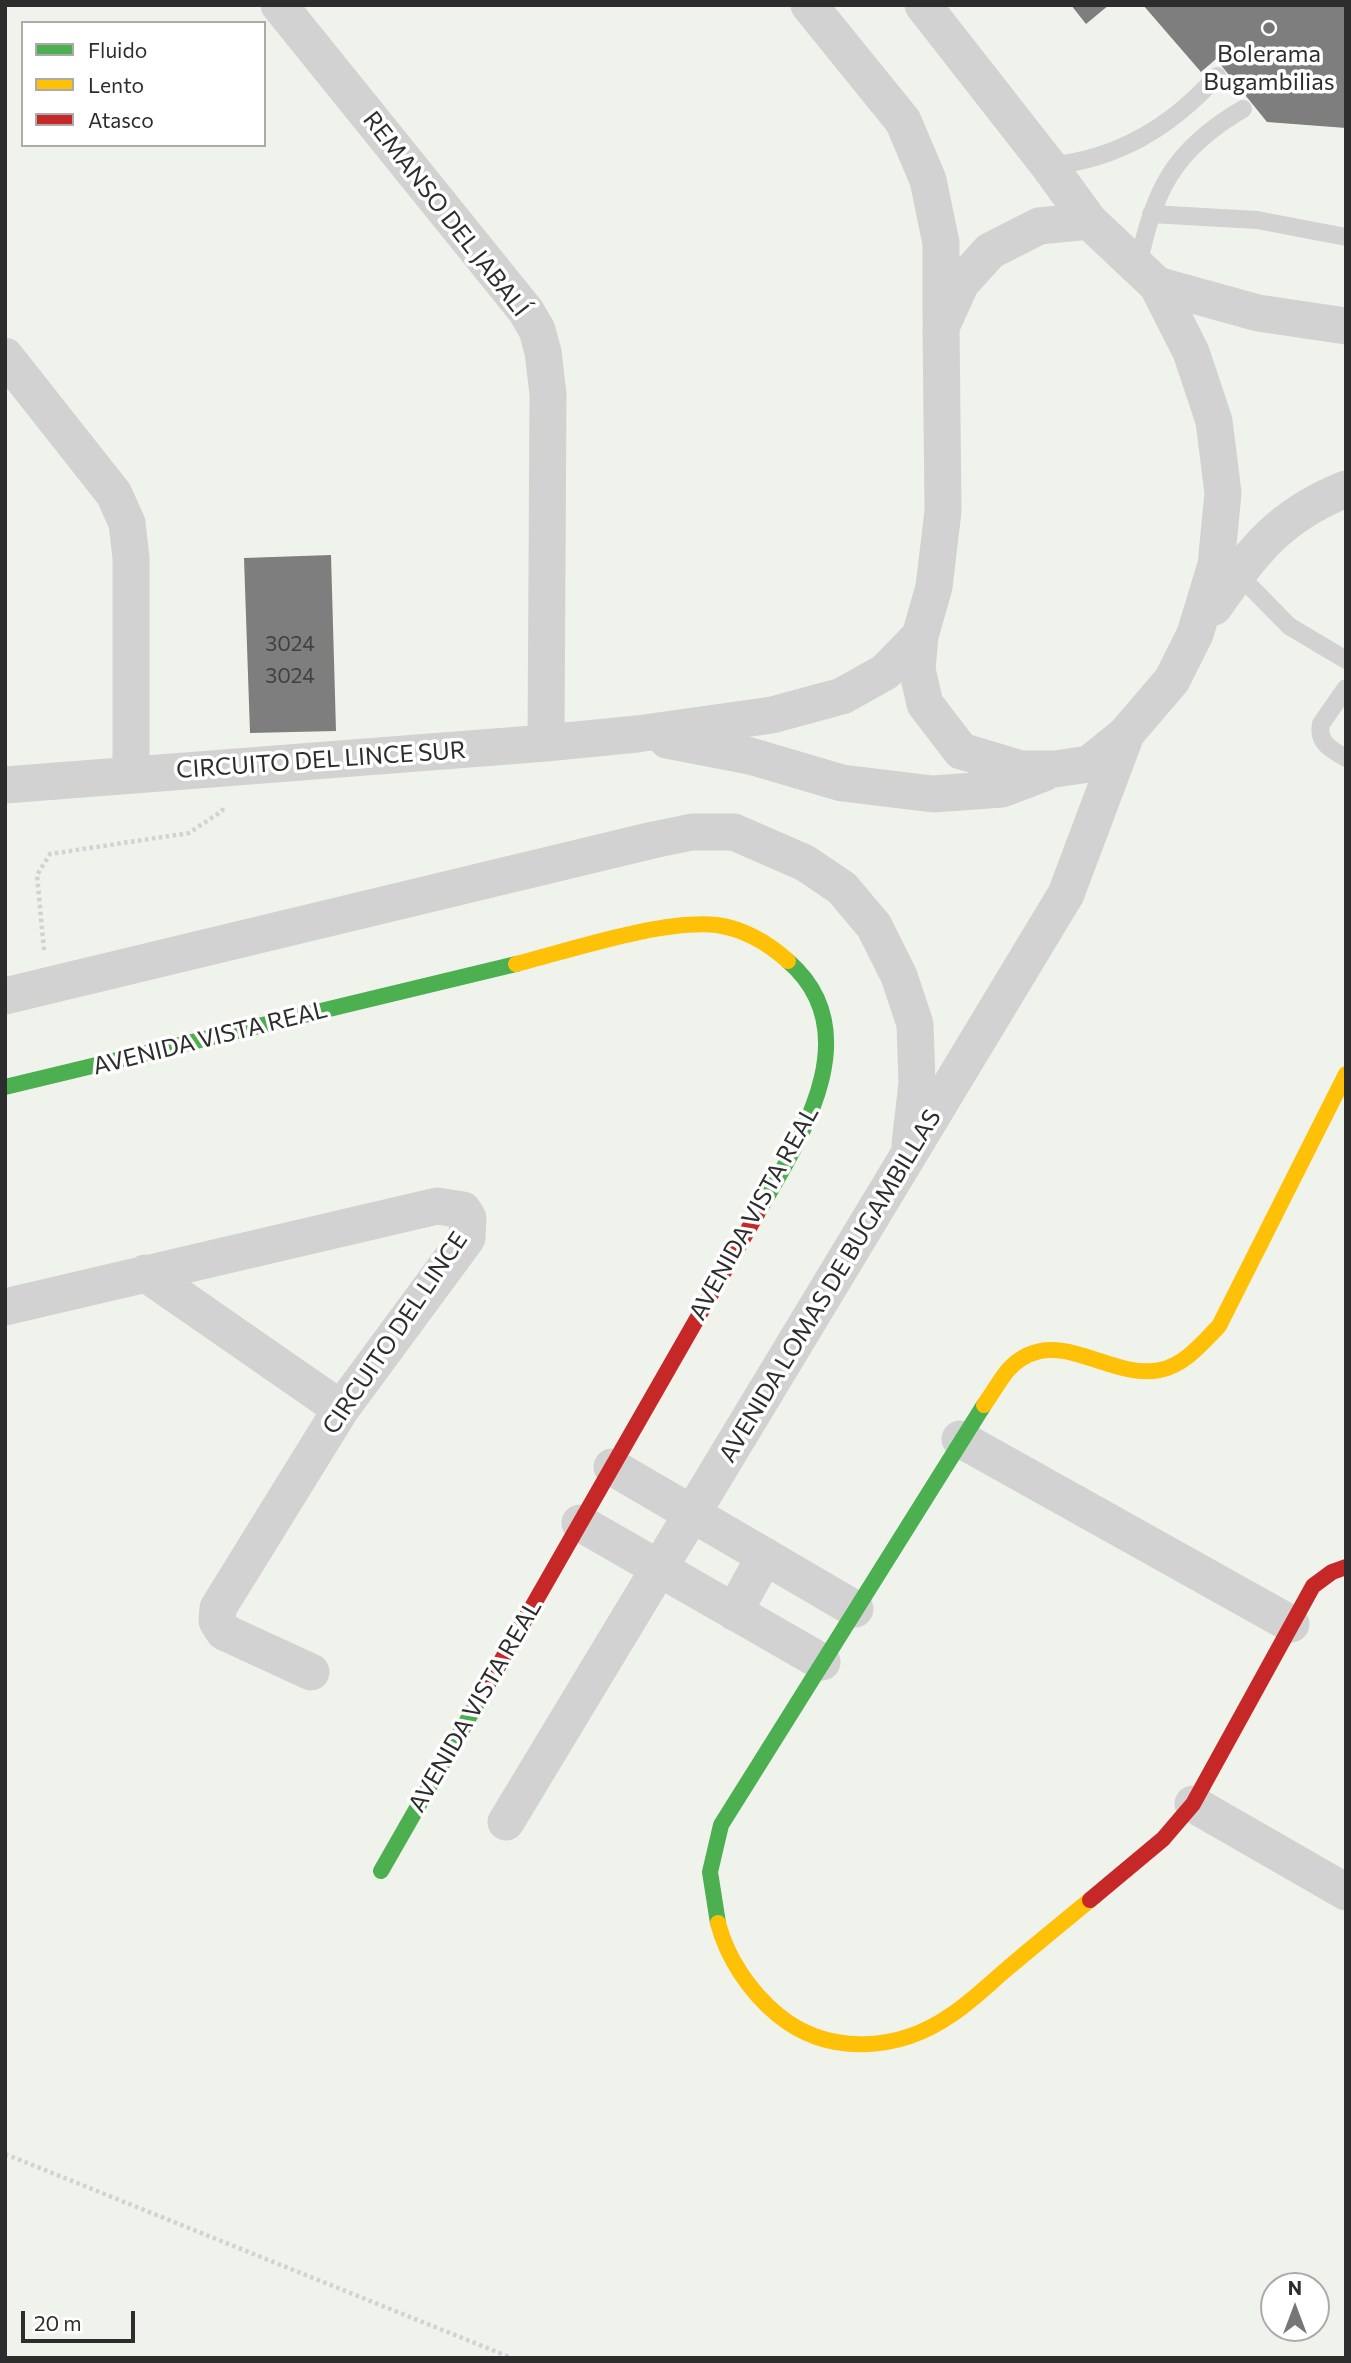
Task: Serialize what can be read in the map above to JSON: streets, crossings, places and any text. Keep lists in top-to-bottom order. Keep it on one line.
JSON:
{"streets":{"street":["REMANSO DEL JABALÍ","CIRCUITO DEL LINCE SUR","AVENIDA VISTA REAL","AVENIDA LOMAS DE BUGAMBILLAS","CIRCUITO DEL LINCE"]},"crossings":[["REMANSO DEL JABALÍ","CIRCUITO DEL LINCE SUR"]],"places":["Bolerama Bugambilias"],"house_numbers":["3024","3024"],"legend":["Fluido","Lento","Atasco"],"scale_bar":"20 m","north":"top"}
